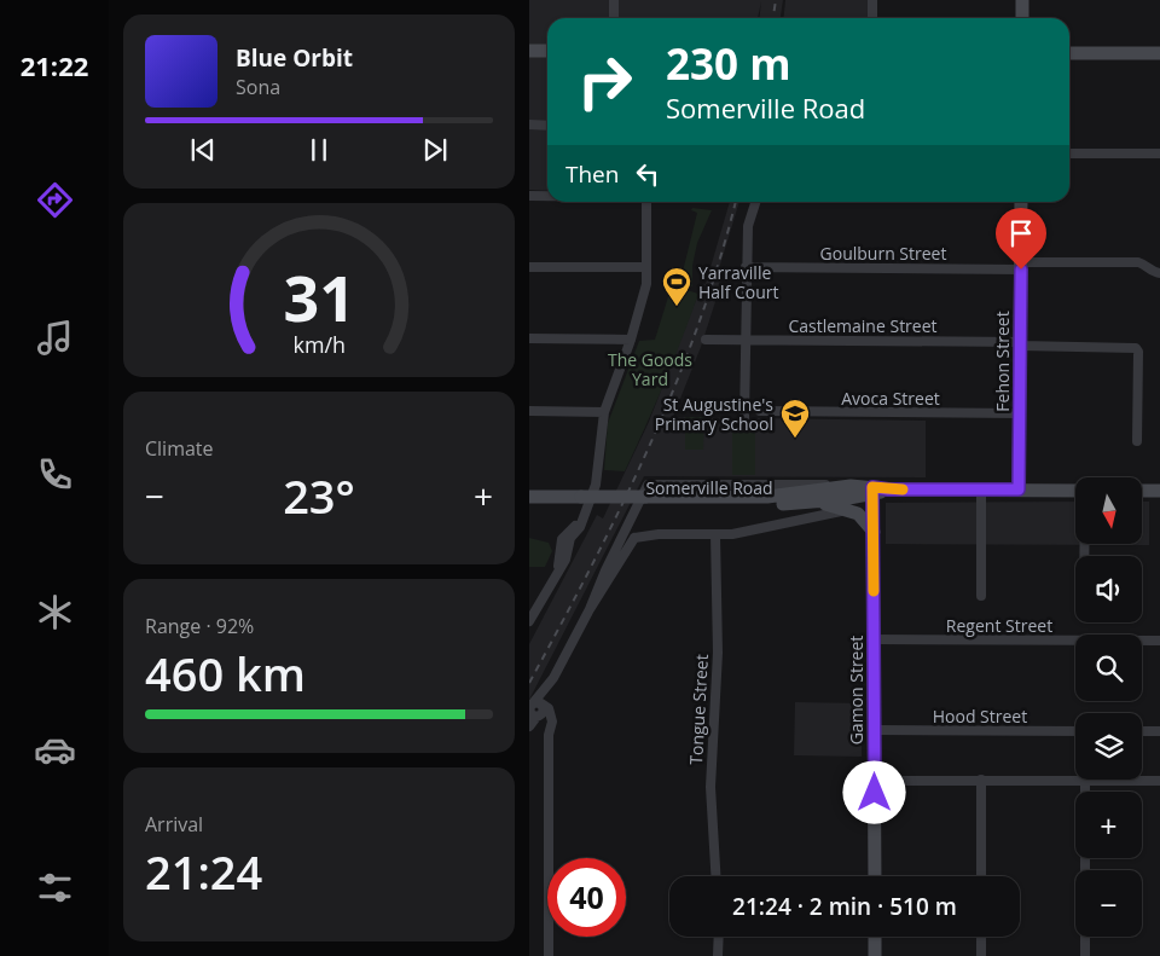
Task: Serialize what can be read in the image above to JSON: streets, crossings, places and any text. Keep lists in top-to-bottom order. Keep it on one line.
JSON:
{"streets":{"street":["Goulburn Street","Castlemaine Street","Fehon Street","Avoca Street","Somerville Road","Regent Street","Gamon Street","Tongue Street","Hood Street"]},"crossings":[["Goulburn Street","Fehon Street"],["Castlemaine Street","Fehon Street"],["Fehon Street","Avoca Street"],["Fehon Street","Somerville Road"],["Somerville Road","Gamon Street"],["Regent Street","Gamon Street"],["Gamon Street","Hood Street"]],"parks":["The Goods Yard"],"places":{"sports":["Yarraville Half Court"],"school or university":["St Augustine's Primary School"]},"north":"bottom","page":{"tabs":"21:22","turn":["230 m","Somerville Road"],"song":["Blue Orbit","Sona"],"then":"Then","tile":["Climate",["Range · 92%","460 km"],["Arrival","21:24"]],"heat":["−","23°","+"],"map_buttons":["+","−"],"limit":"40","trip":"21:24 · 2 min · 510 m","gauge":["31","km/h"]}}
